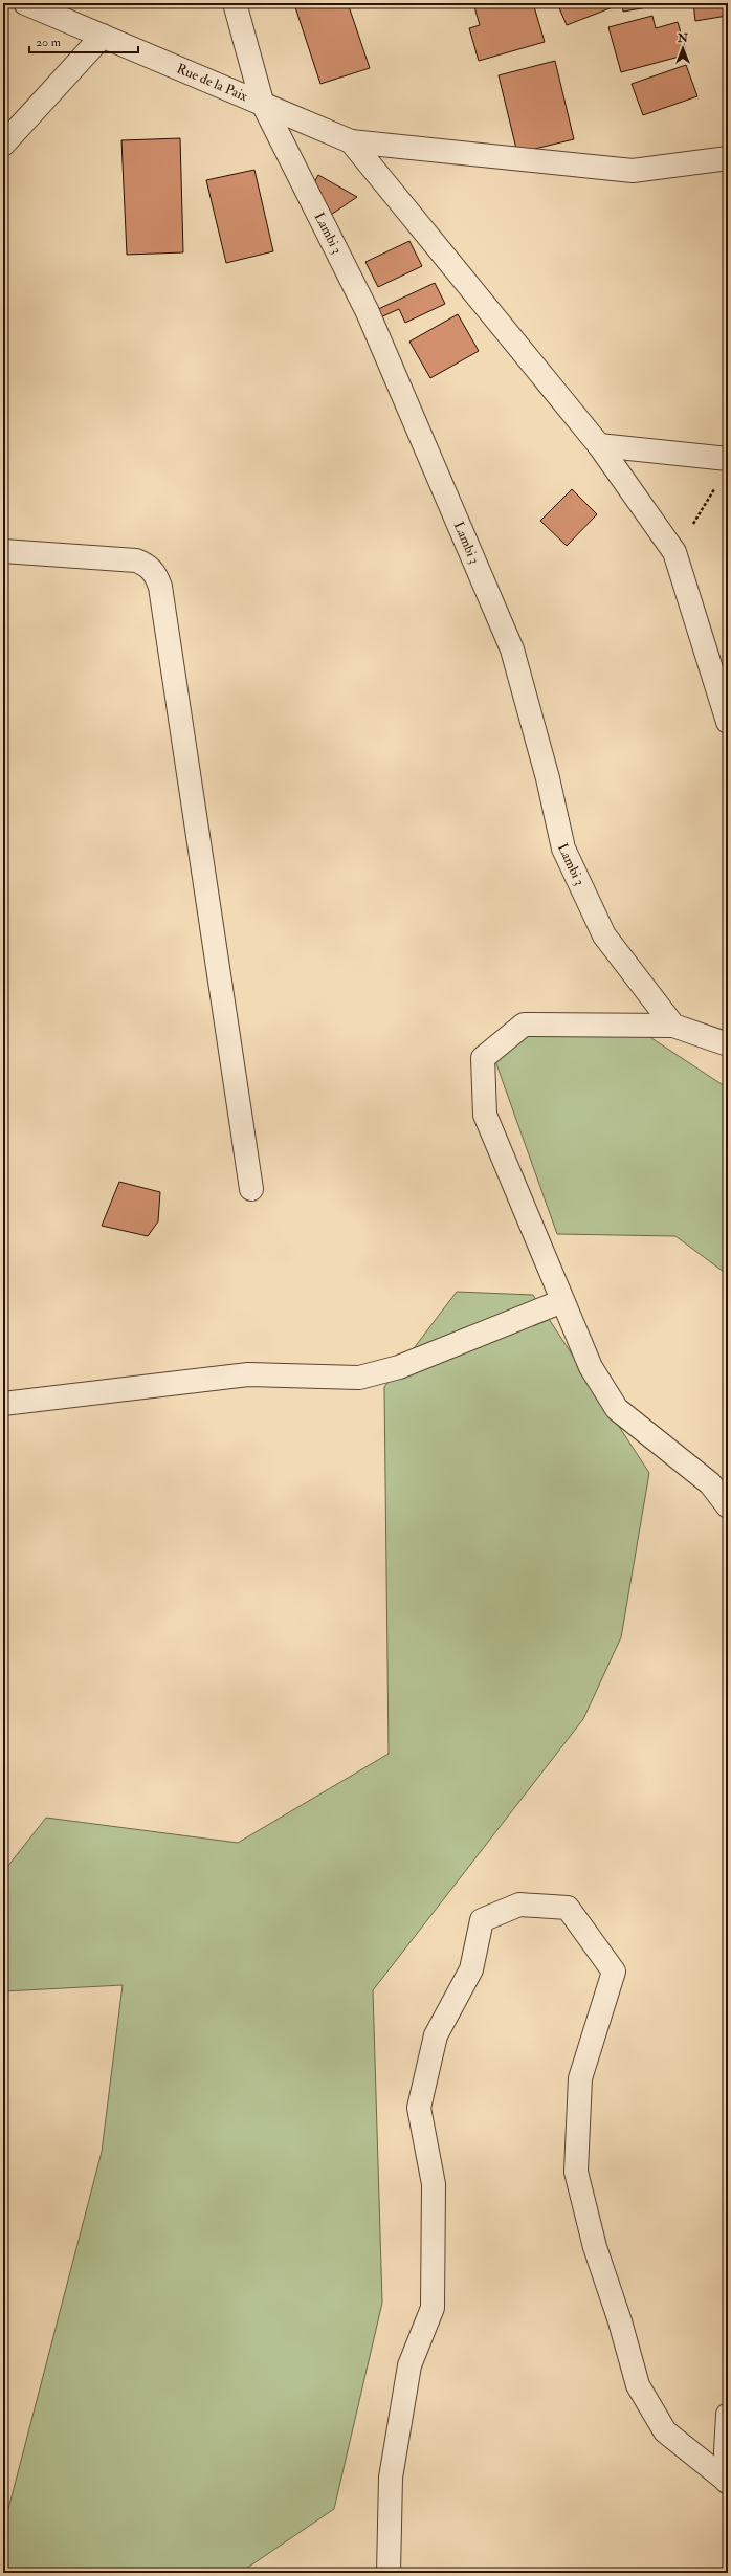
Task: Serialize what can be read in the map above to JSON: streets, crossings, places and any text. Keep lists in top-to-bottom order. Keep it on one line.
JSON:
{"streets":{"street":["Rue de la Paix","Lambi 3"]},"crossings":[["Rue de la Paix","Lambi 3"]],"scale_bar":"20 m","north":"top"}
